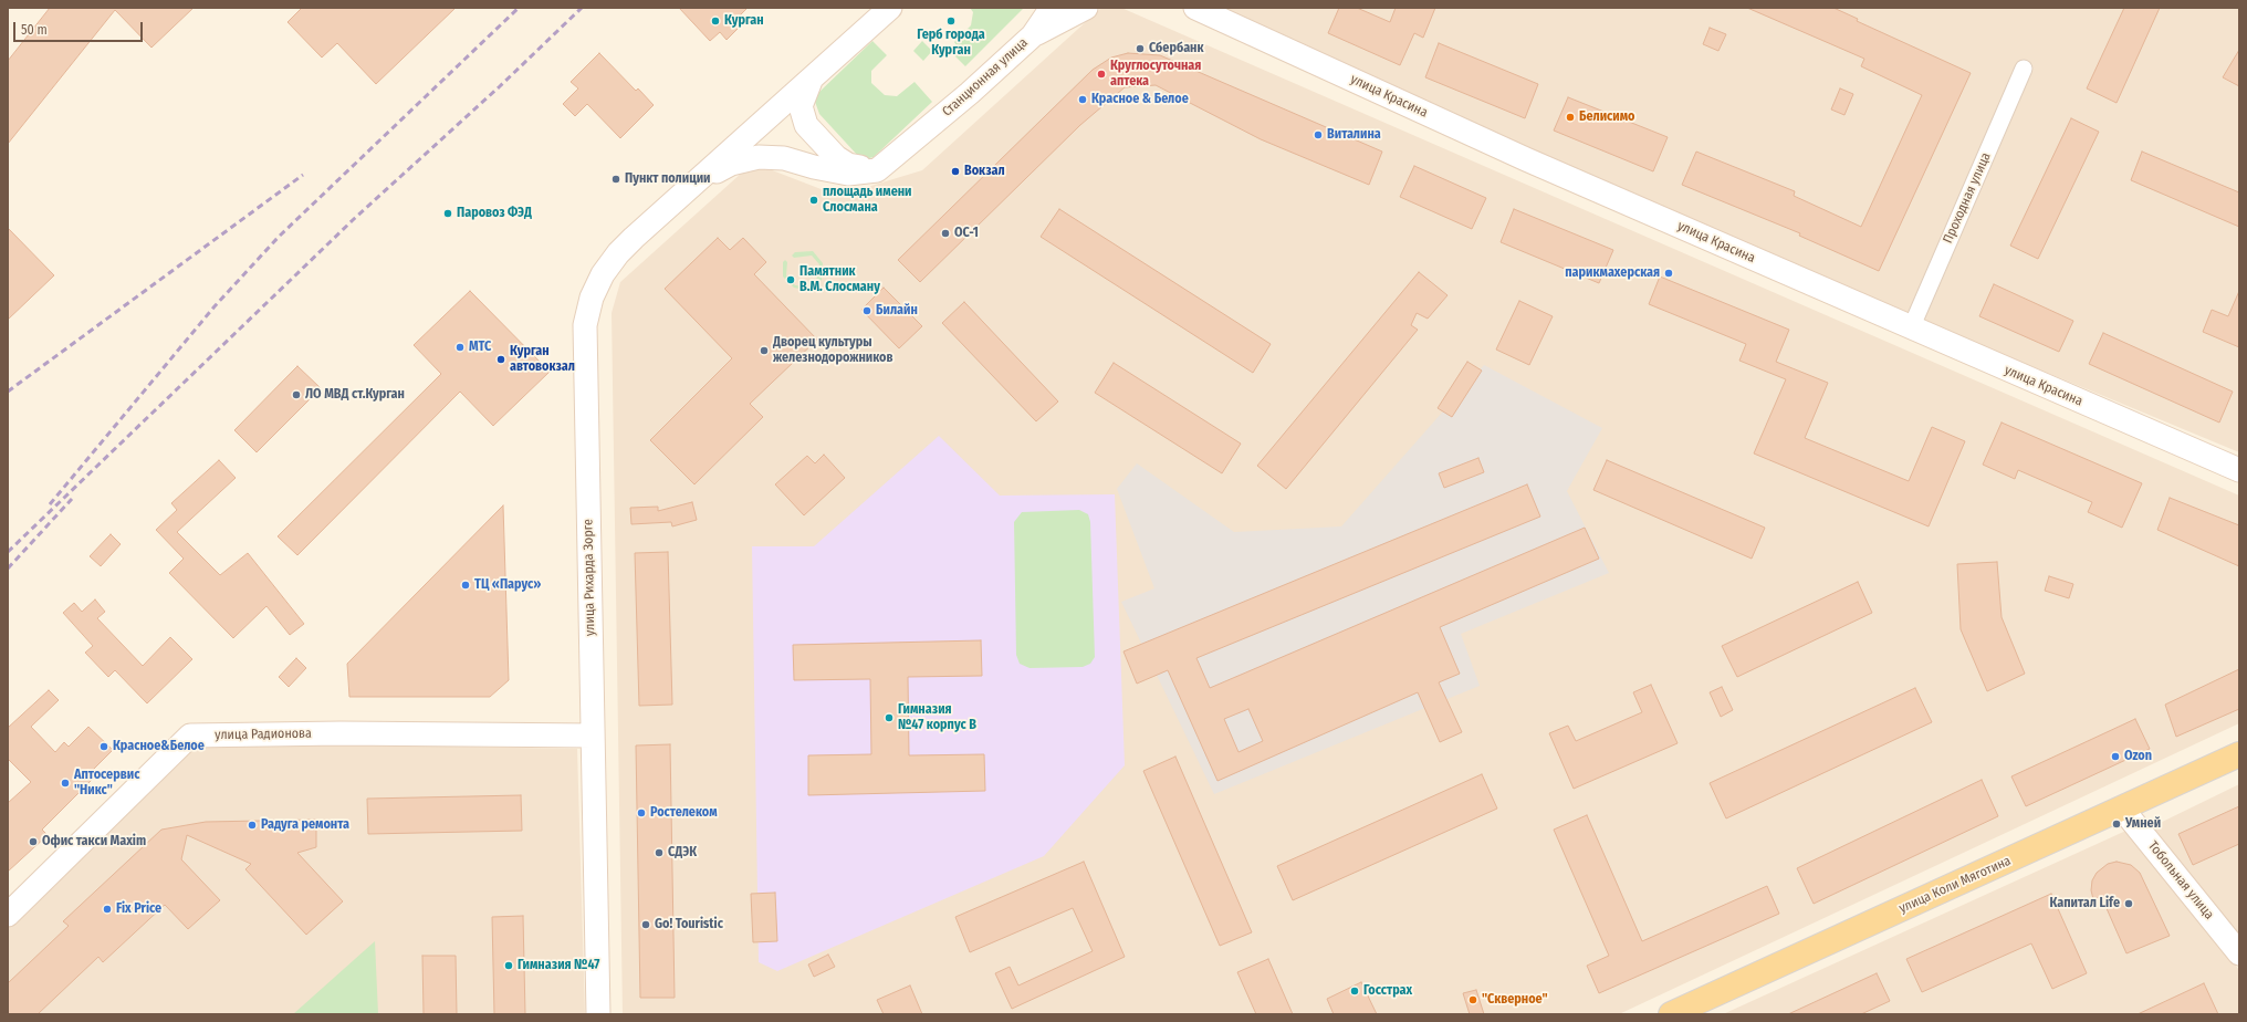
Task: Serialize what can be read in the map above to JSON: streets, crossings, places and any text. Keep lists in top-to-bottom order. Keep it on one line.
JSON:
{"streets":{"main road":["Станционная улица","улица Красина","улица Рихарда Зорге","улица Радионова","Тобольная улица","улица Коли Мяготина"],"street":["Проходная улица"]},"crossings":[["улица Красина","Проходная улица"],["улица Рихарда Зорге","улица Радионова"],["Тобольная улица","улица Коли Мяготина"]],"places":["Курган","Герб города Курган","Сбербанк","Круглосуточная аптека","Красное & Белое","Белисимо","Виталина","Вокзал","Пункт полиции","площадь имени Слосмана","Паровоз ФЭД","ОС-1","парикмахерская","Памятник В.М. Слосману","Билайн","МТС","Дворец культуры железнодорожников","Курган автовокзал","ЛО МВД ст.Курган","ТЦ «Парус»","Гимназия №47 корпус В","Красное&Белое","Ozon","Аптосервис \"Никс\"","Ростелеком","Умней","Радуга ремонта","Офис такси Maxim","СДЭК","Капитал Life","Fix Price","Go! Touristic","Гимназия №47","Госстрах","\"Скверное\""],"scale_bar":"50 m"}
